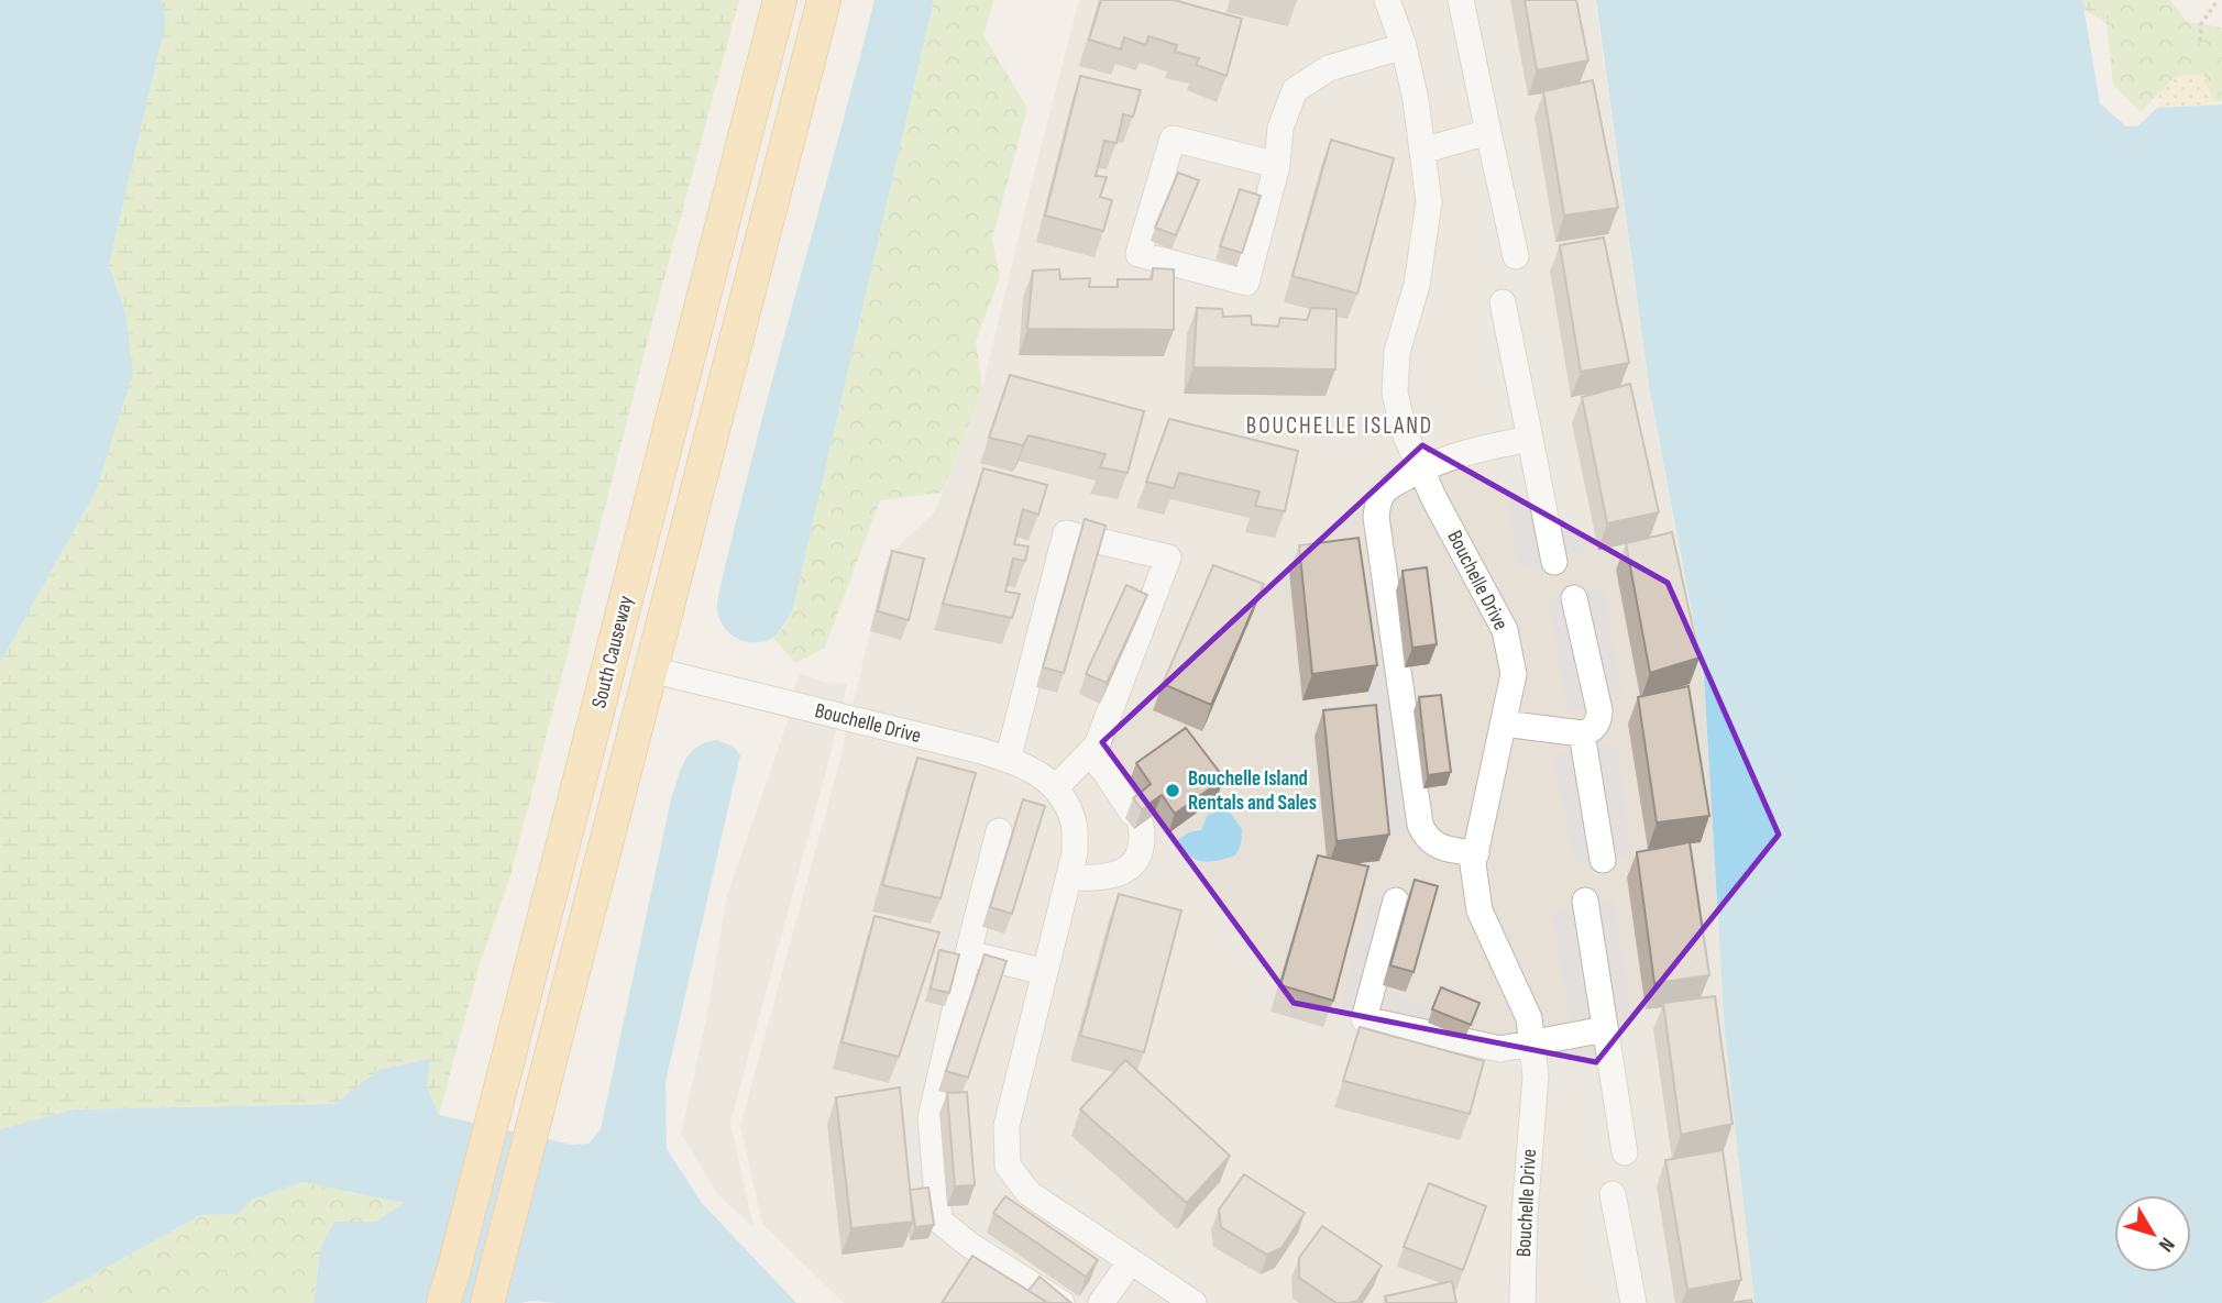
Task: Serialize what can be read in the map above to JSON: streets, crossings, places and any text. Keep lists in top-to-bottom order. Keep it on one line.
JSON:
{"streets":{"main road":["South Causeway"],"street":["Bouchelle Drive"]},"crossings":[["Bouchelle Drive","South Causeway"]],"districts":["BOUCHELLE ISLAND"],"places":["Bouchelle Island Rentals and Sales"],"north":"bottom right"}
